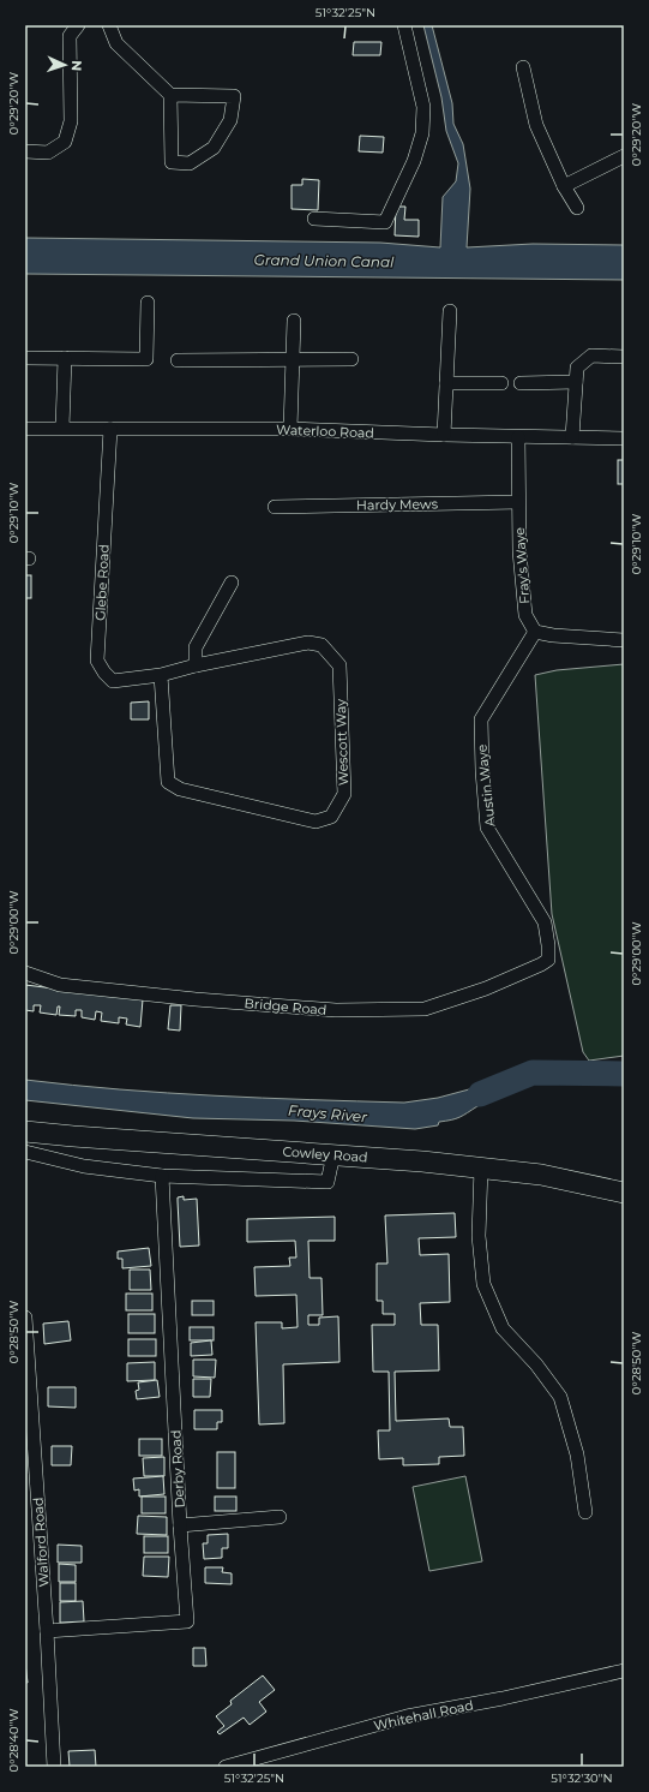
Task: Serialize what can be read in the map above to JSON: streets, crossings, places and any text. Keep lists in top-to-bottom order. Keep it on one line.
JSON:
{"streets":{"main road":["Cowley Road"],"street":["Waterloo Road","Hardy Mews","Fray's Waye","Glebe Road","Wescott Way","Austin Waye","Bridge Road","Derby Road","Walford Road","Whitehall Road"]},"crossings":[["Waterloo Road","Fray's Waye"],["Waterloo Road","Glebe Road"],["Hardy Mews","Fray's Waye"],["Fray's Waye","Austin Waye"],["Glebe Road","Wescott Way"],["Austin Waye","Bridge Road"],["Derby Road","Walford Road"]],"water":["Grand Union Canal","Frays River"],"north":"right","coordinates":["51°32'25\"N","0°29'20\"W","0°29'10\"W","0°29'00\"W","0°28'50\"W","0°28'40\"W","51°32'30\"N"]}
